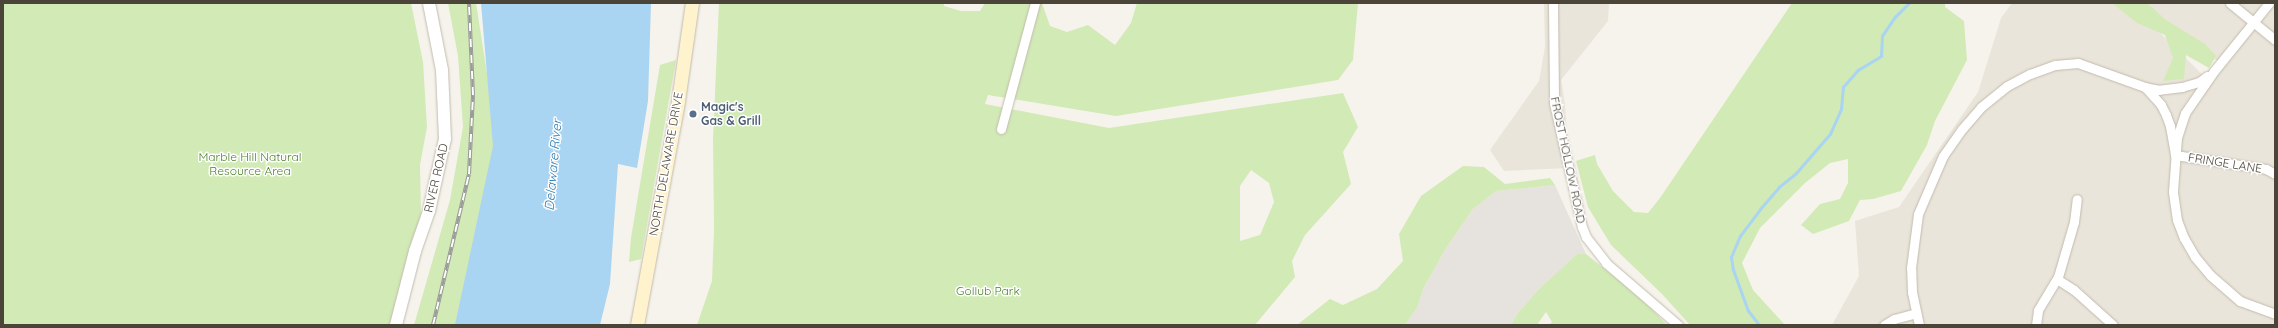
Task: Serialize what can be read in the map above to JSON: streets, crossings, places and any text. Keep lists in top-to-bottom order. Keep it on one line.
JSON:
{"streets":{"main road":["NORTH DELAWARE DRIVE"],"street":["FROST HOLLOW ROAD","FRINGE LANE","RIVER ROAD"]},"water":["Delaware River"],"parks":["Marble Hill Natural Resource Area","Gollub Park"],"places":["Magic's Gas & Grill"]}
